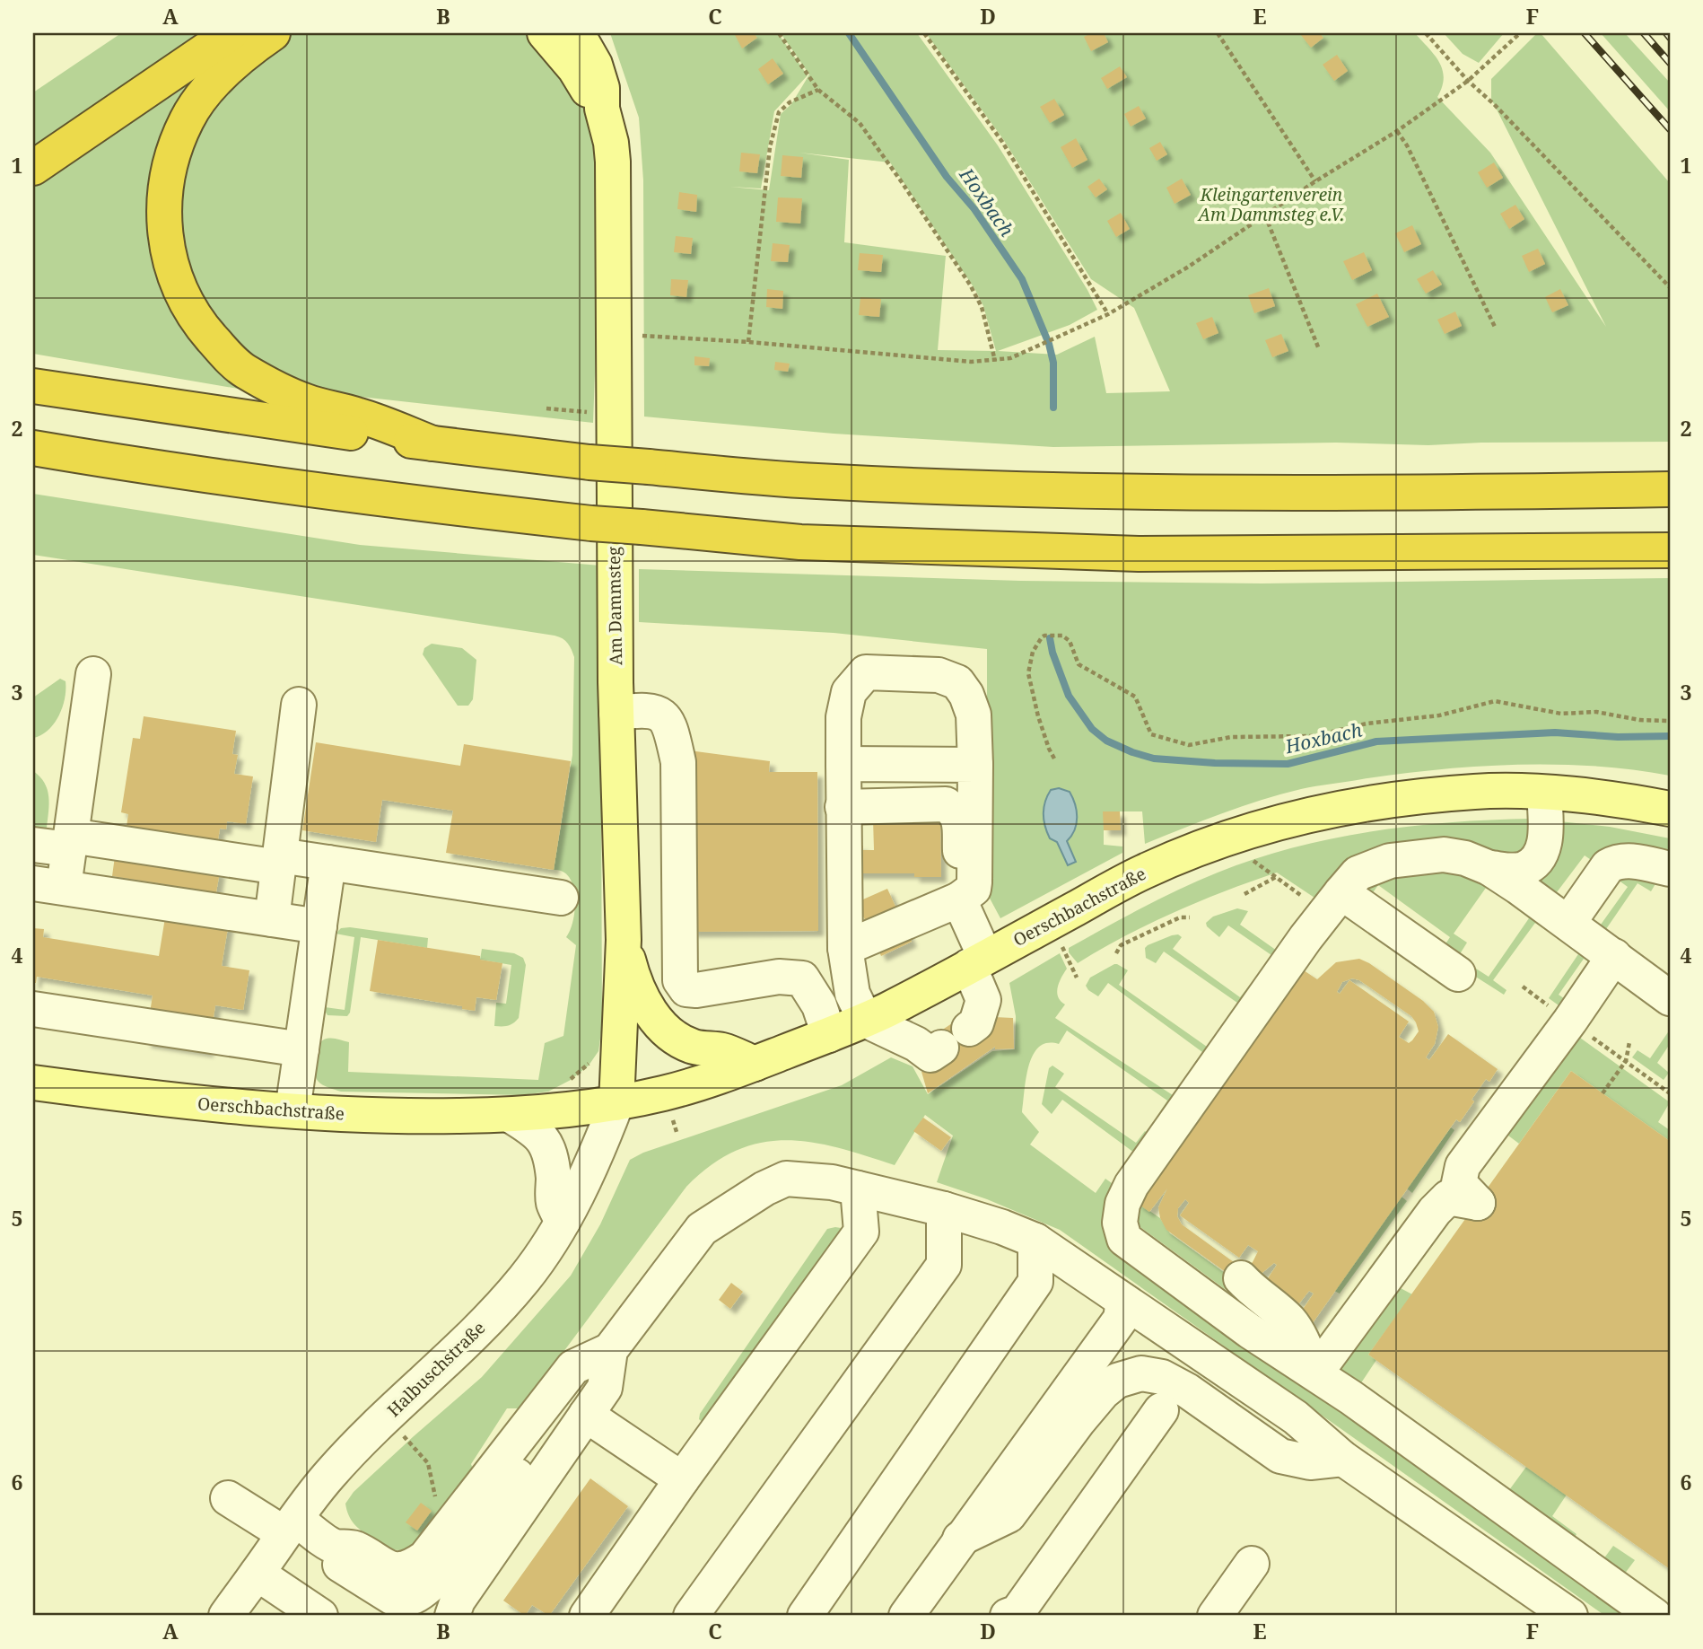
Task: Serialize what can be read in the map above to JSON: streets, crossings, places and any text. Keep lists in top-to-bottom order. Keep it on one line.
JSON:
{"streets":{"main road":["Am Dammsteg","Oerschbachstraße"],"street":["Halbuschstraße"]},"crossings":[["Am Dammsteg","Oerschbachstraße"],["Am Dammsteg","Halbuschstraße"],["Oerschbachstraße","Halbuschstraße"]],"water":["Hoxbach"],"parks":["Kleingartenverein Am Dammsteg e.V."],"grid":{"columns":["A","B","C","D","E","F"],"rows":["1","2","3","4","5","6"]}}
